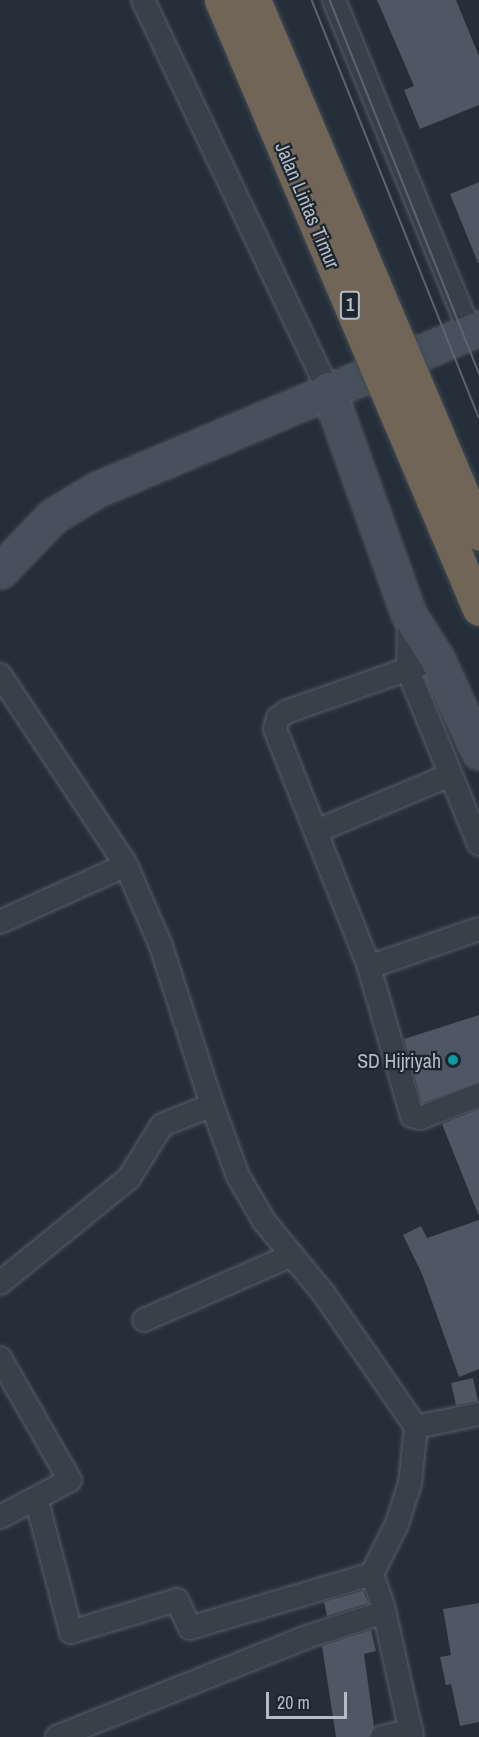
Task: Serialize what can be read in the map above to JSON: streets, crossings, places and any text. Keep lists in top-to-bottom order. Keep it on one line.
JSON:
{"streets":{"highway":["Jalan Lintas Timur","1"]},"places":["SD Hijriyah"],"scale_bar":"20 m"}
